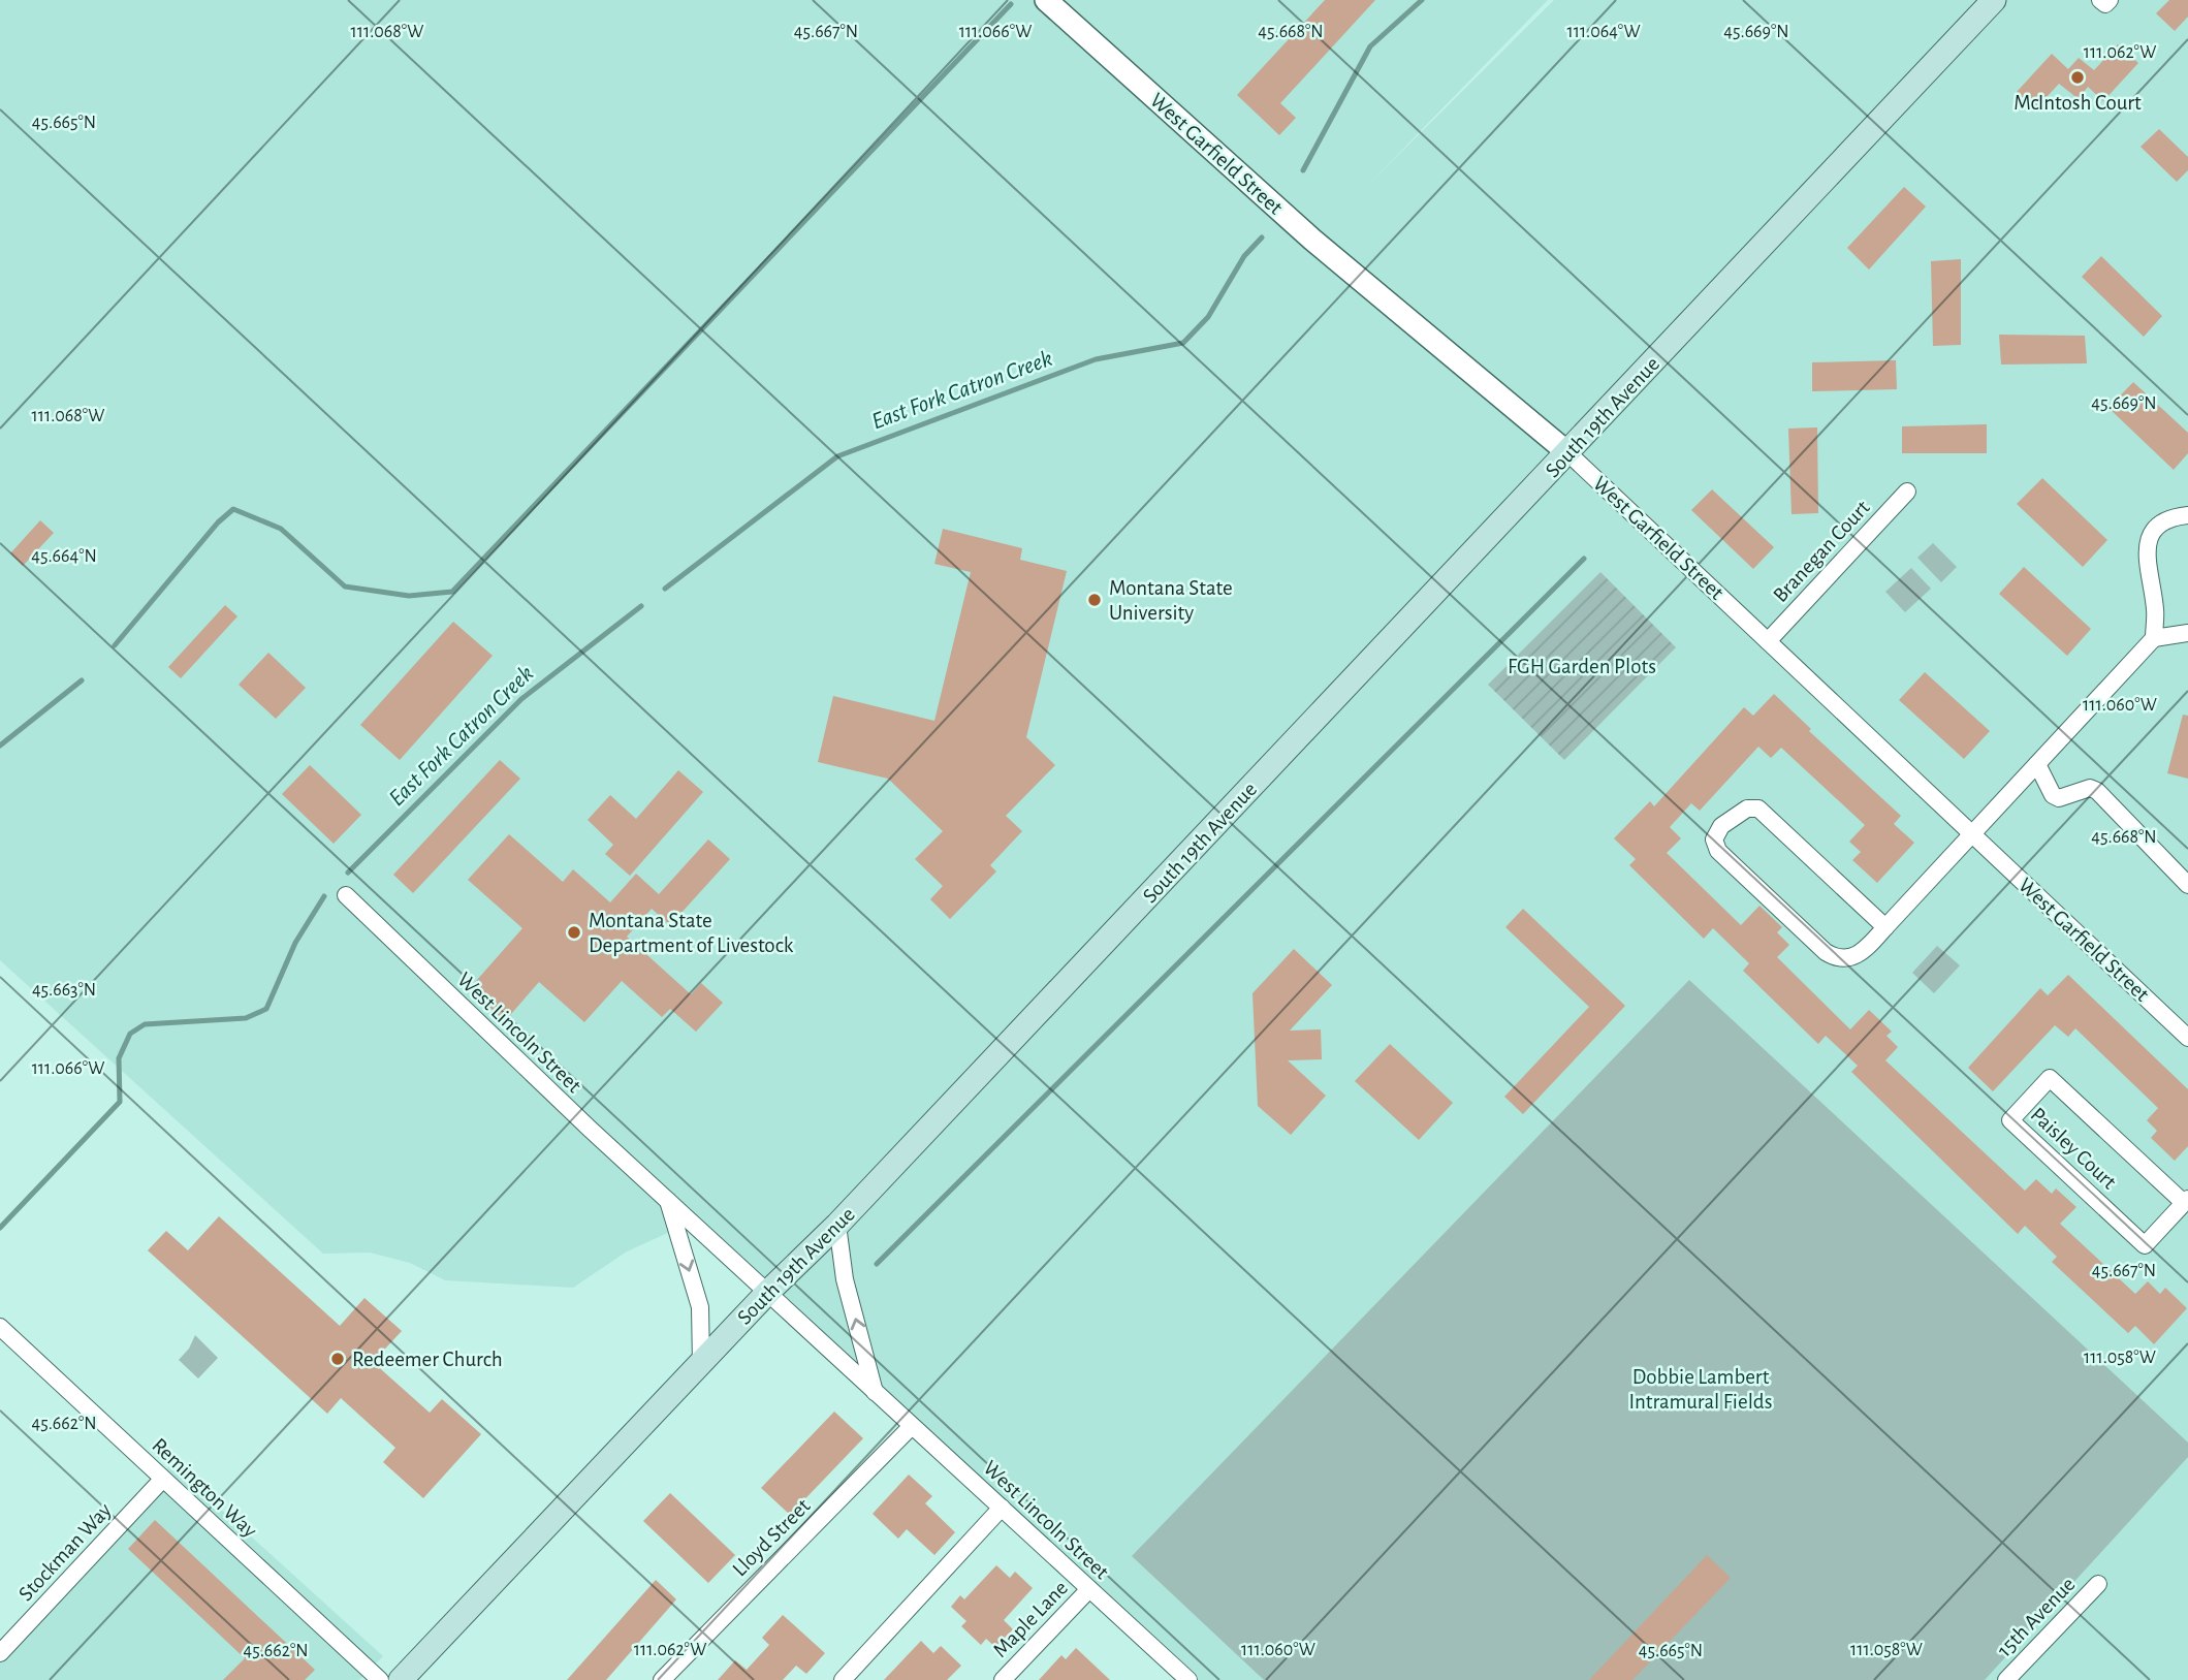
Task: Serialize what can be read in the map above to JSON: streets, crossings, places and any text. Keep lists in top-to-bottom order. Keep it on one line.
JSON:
{"streets":{"main road":["South 19th Avenue"],"street":["West Garfield Street","Branegan Court","West Lincoln Street","Paisley Court","Remington Way","Lloyd Street","Stockman Way","15th Avenue","Maple Lane"]},"crossings":[["West Garfield Street","South 19th Avenue"],["West Garfield Street","Branegan Court"],["South 19th Avenue","West Lincoln Street"],["West Lincoln Street","Lloyd Street"],["West Lincoln Street","Maple Lane"],["Remington Way","Stockman Way"]],"water":["East Fork Catron Creek"],"parks":["FGH Garden Plots","Dobbie Lambert Intramural Fields"],"places":["McIntosh Court","Montana State University","Montana State Department of Livestock","Redeemer Church"],"coordinates":["45.667°N","45.669°N","45.668°N","111.068°W","111.064°W","111.066°W","111.062°W","45.665°N","45.664°N","111.060°W","45.663°N","111.058°W","45.662°N"]}
